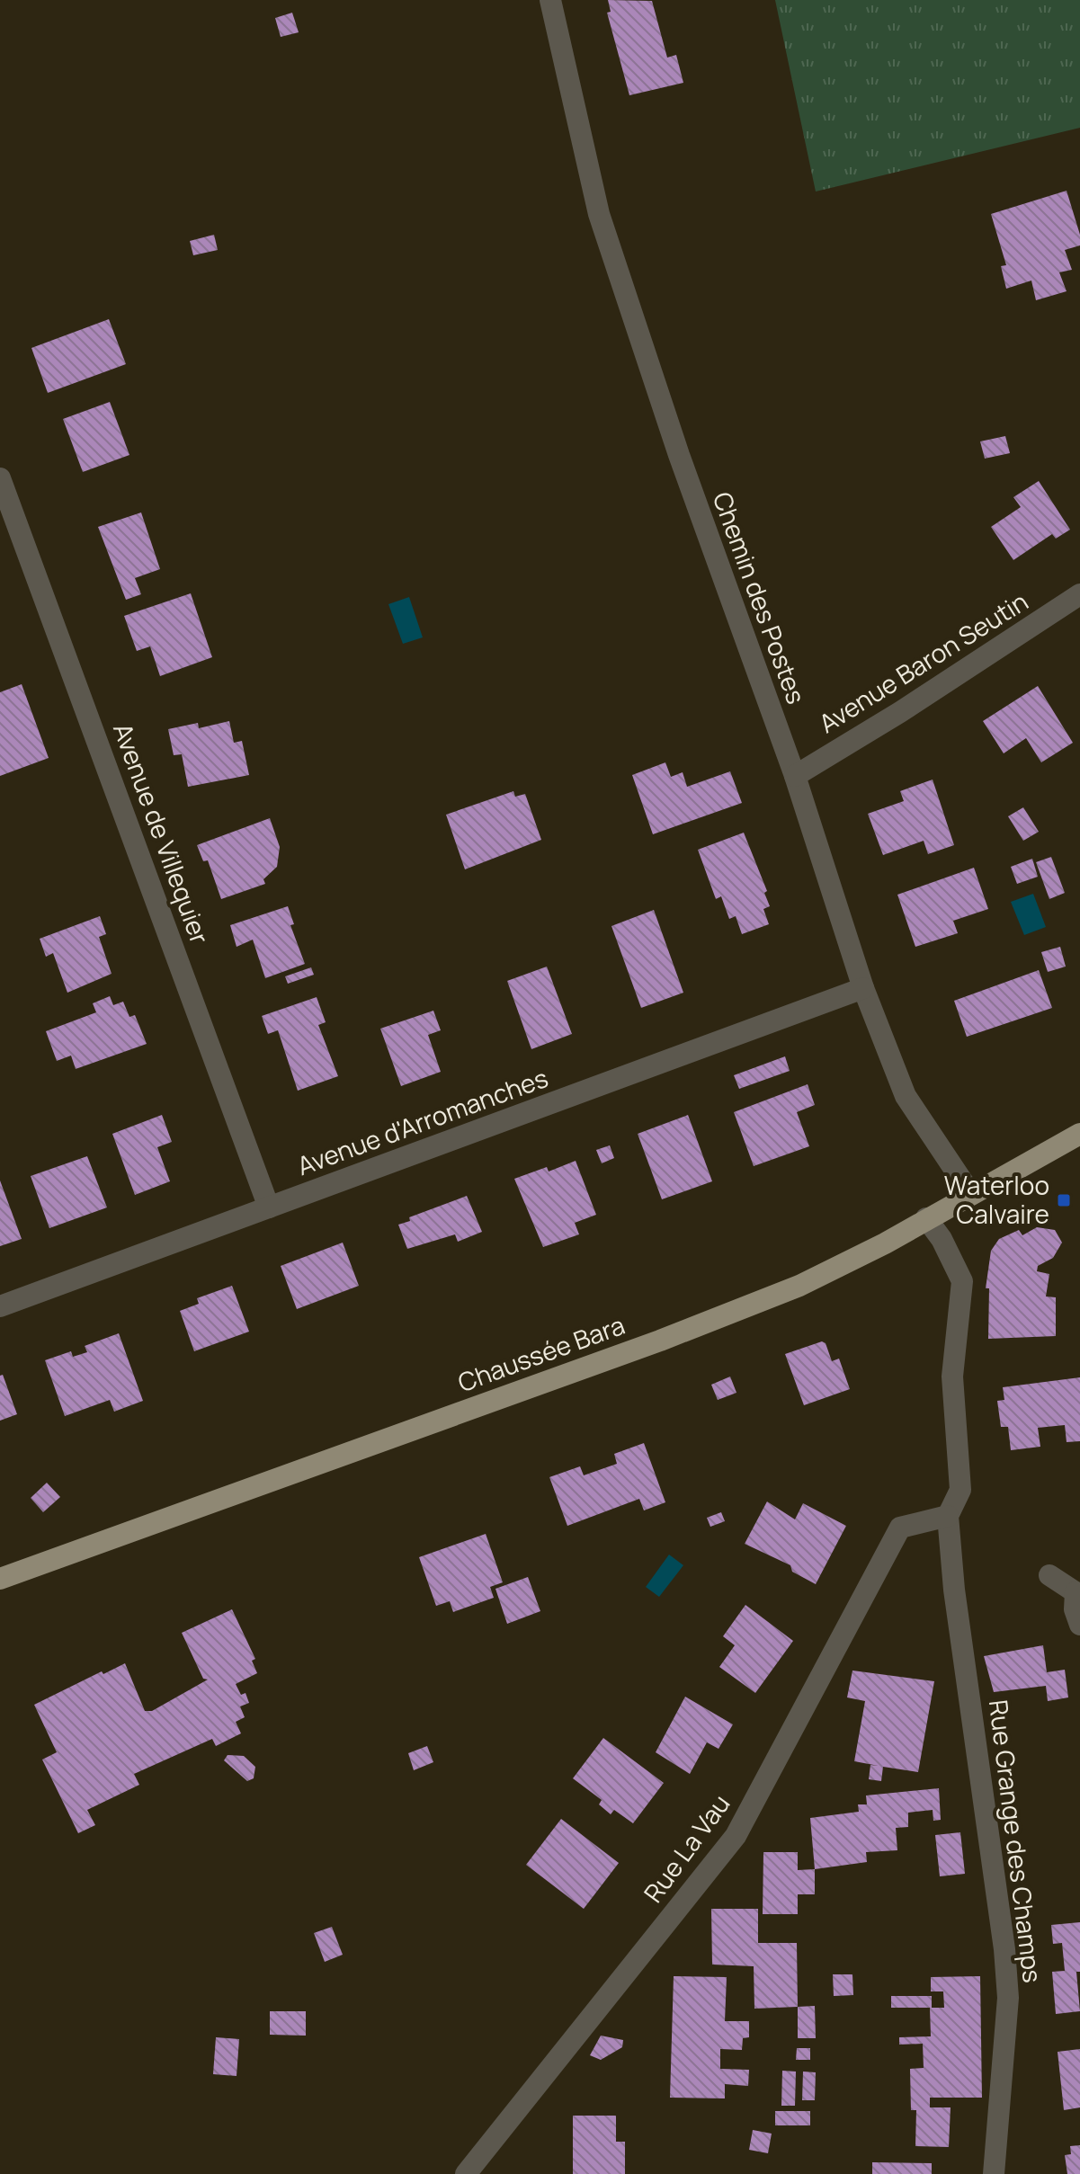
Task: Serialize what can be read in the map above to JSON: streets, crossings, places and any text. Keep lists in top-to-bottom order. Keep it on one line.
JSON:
{"streets":{"main road":["Chaussée Bara"],"street":["Chemin des Postes","Avenue Baron Seutin","Avenue de Villequier","Avenue d'Arromanches","Rue Grange des Champs","Rue La Vau"]},"crossings":[["Chemin des Postes","Avenue Baron Seutin"],["Chemin des Postes","Avenue d'Arromanches"],["Chemin des Postes","Chaussée Bara"],["Avenue de Villequier","Avenue d'Arromanches"],["Rue Grange des Champs","Rue La Vau"]],"places":{"transit":["Waterloo Calvaire"]}}
